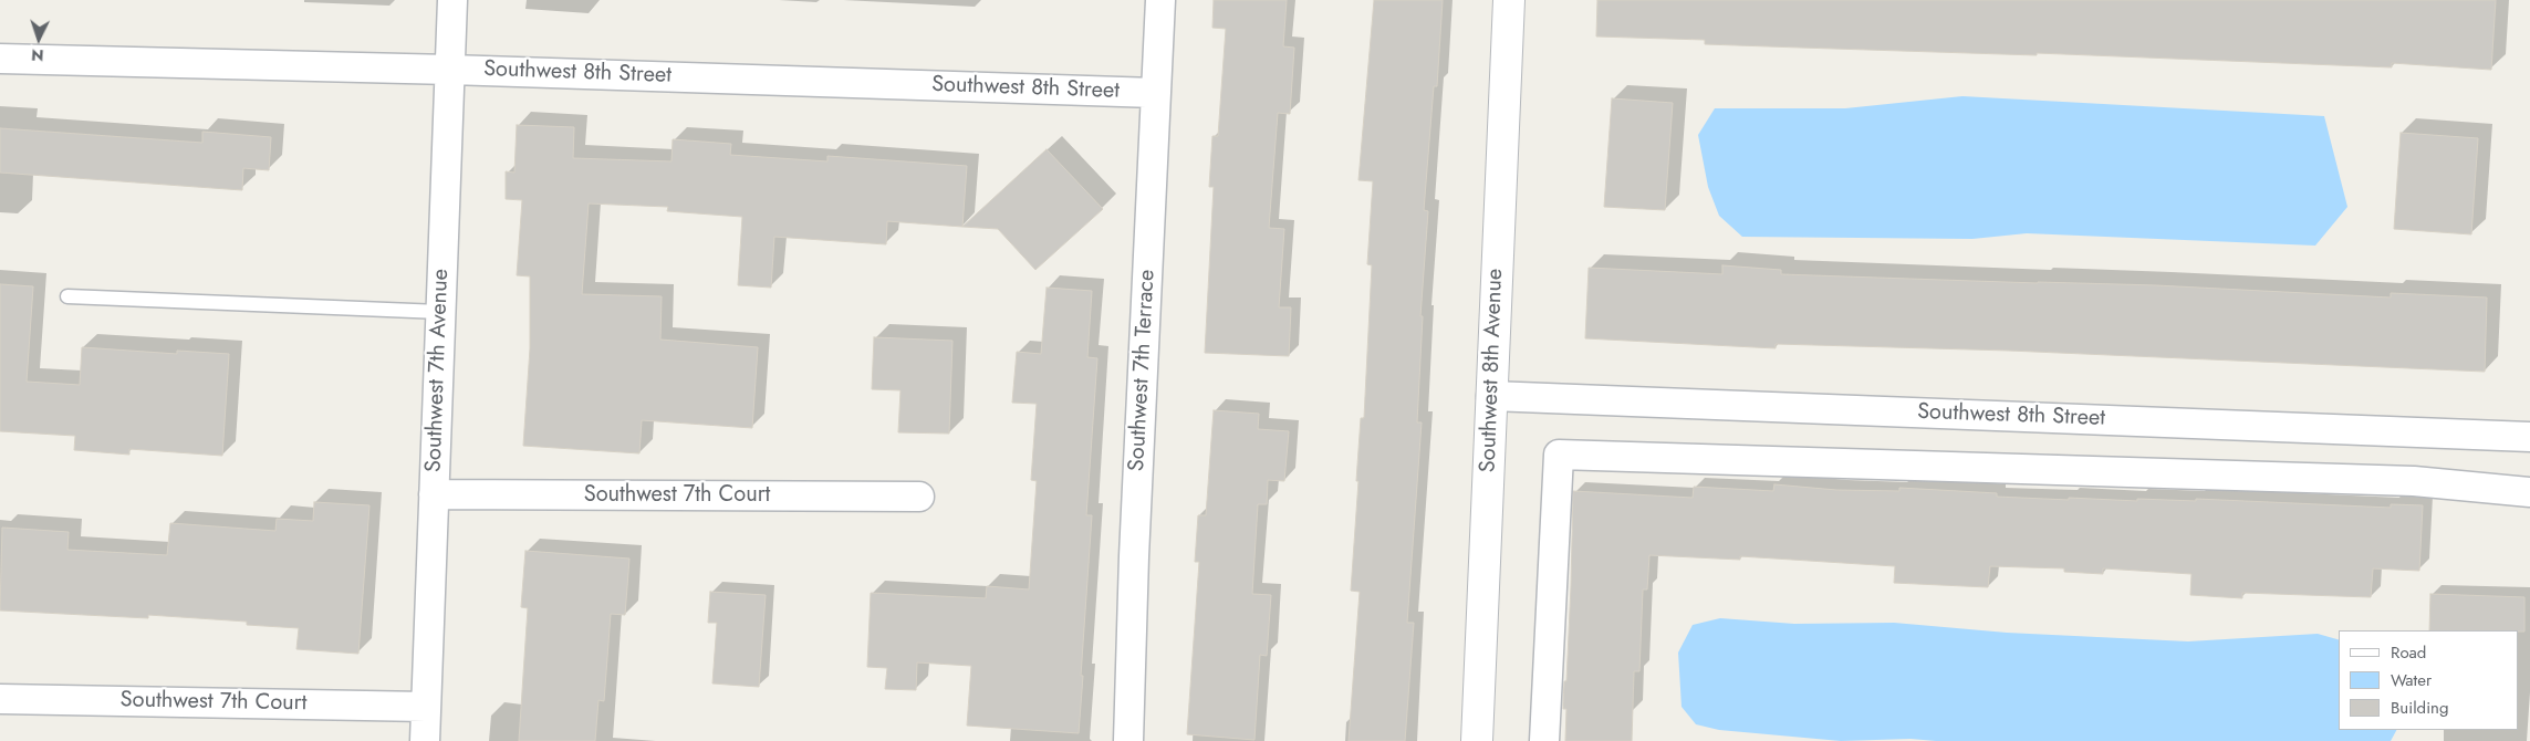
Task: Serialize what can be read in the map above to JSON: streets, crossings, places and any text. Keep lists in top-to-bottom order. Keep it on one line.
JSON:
{"streets":{"street":["Southwest 8th Street","Southwest 7th Avenue","Southwest 7th Terrace","Southwest 8th Avenue","Southwest 7th Court"]},"crossings":[["Southwest 8th Street","Southwest 7th Avenue"],["Southwest 8th Street","Southwest 7th Terrace"],["Southwest 8th Street","Southwest 8th Avenue"],["Southwest 7th Avenue","Southwest 7th Court"]],"legend":["Road","Water","Building"],"north":"bottom"}
